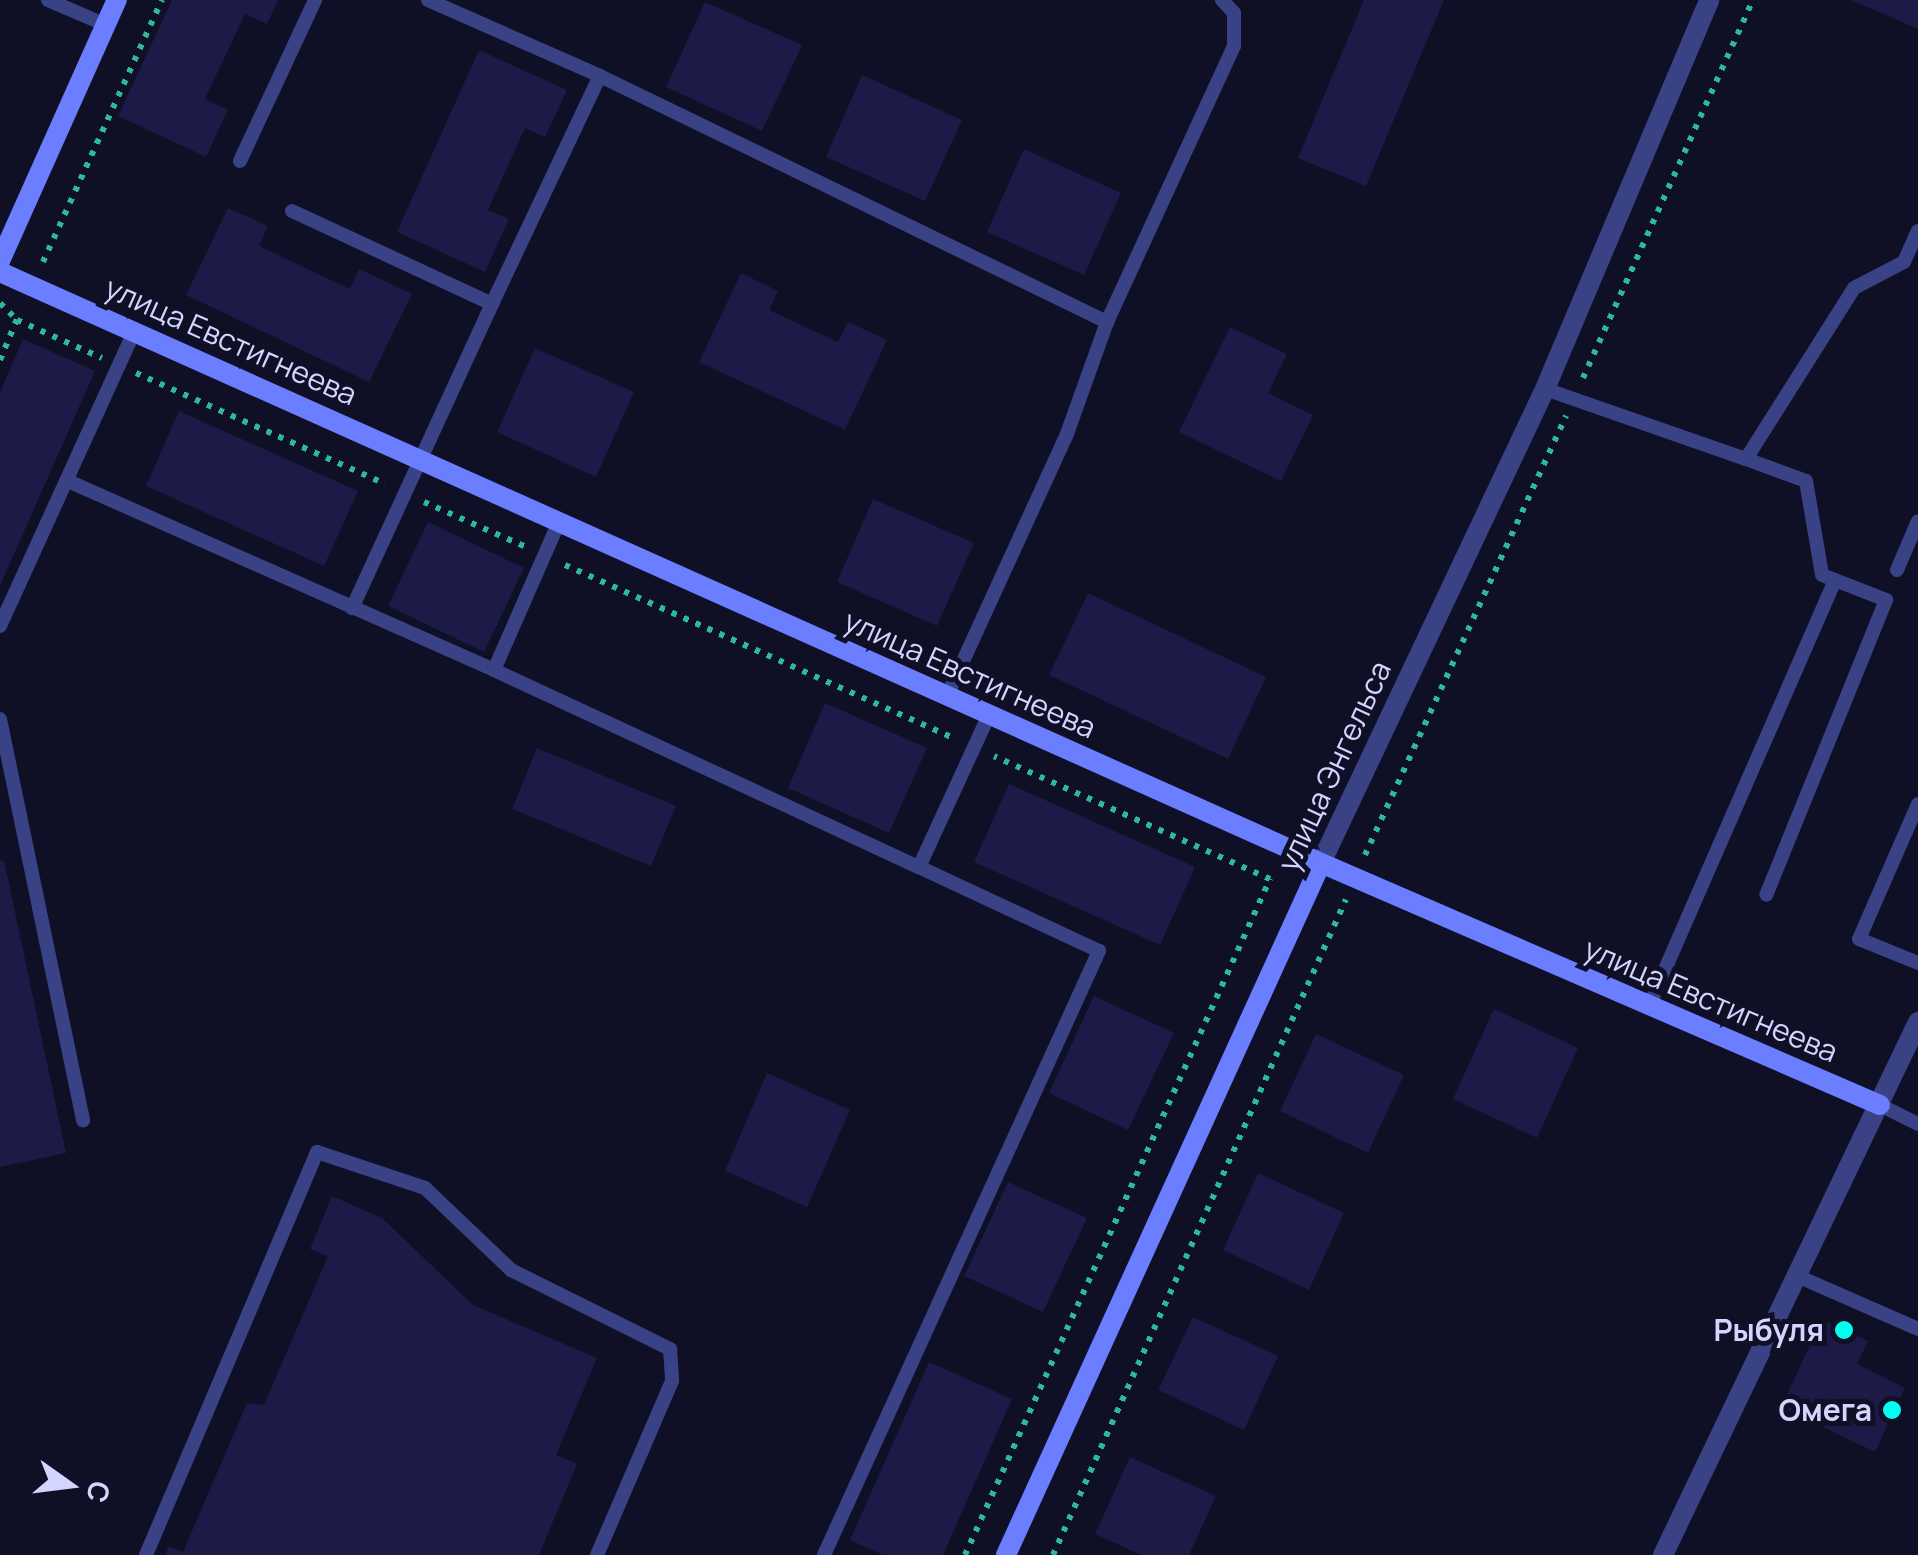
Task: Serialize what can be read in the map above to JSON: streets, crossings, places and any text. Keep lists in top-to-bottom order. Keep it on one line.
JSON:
{"streets":{"main road":["улица Евстигнеева","улица Энгельса"]},"crossings":[["улица Евстигнеева","улица Энгельса"]],"places":["Рыбуля","Омега"],"north":"right"}
